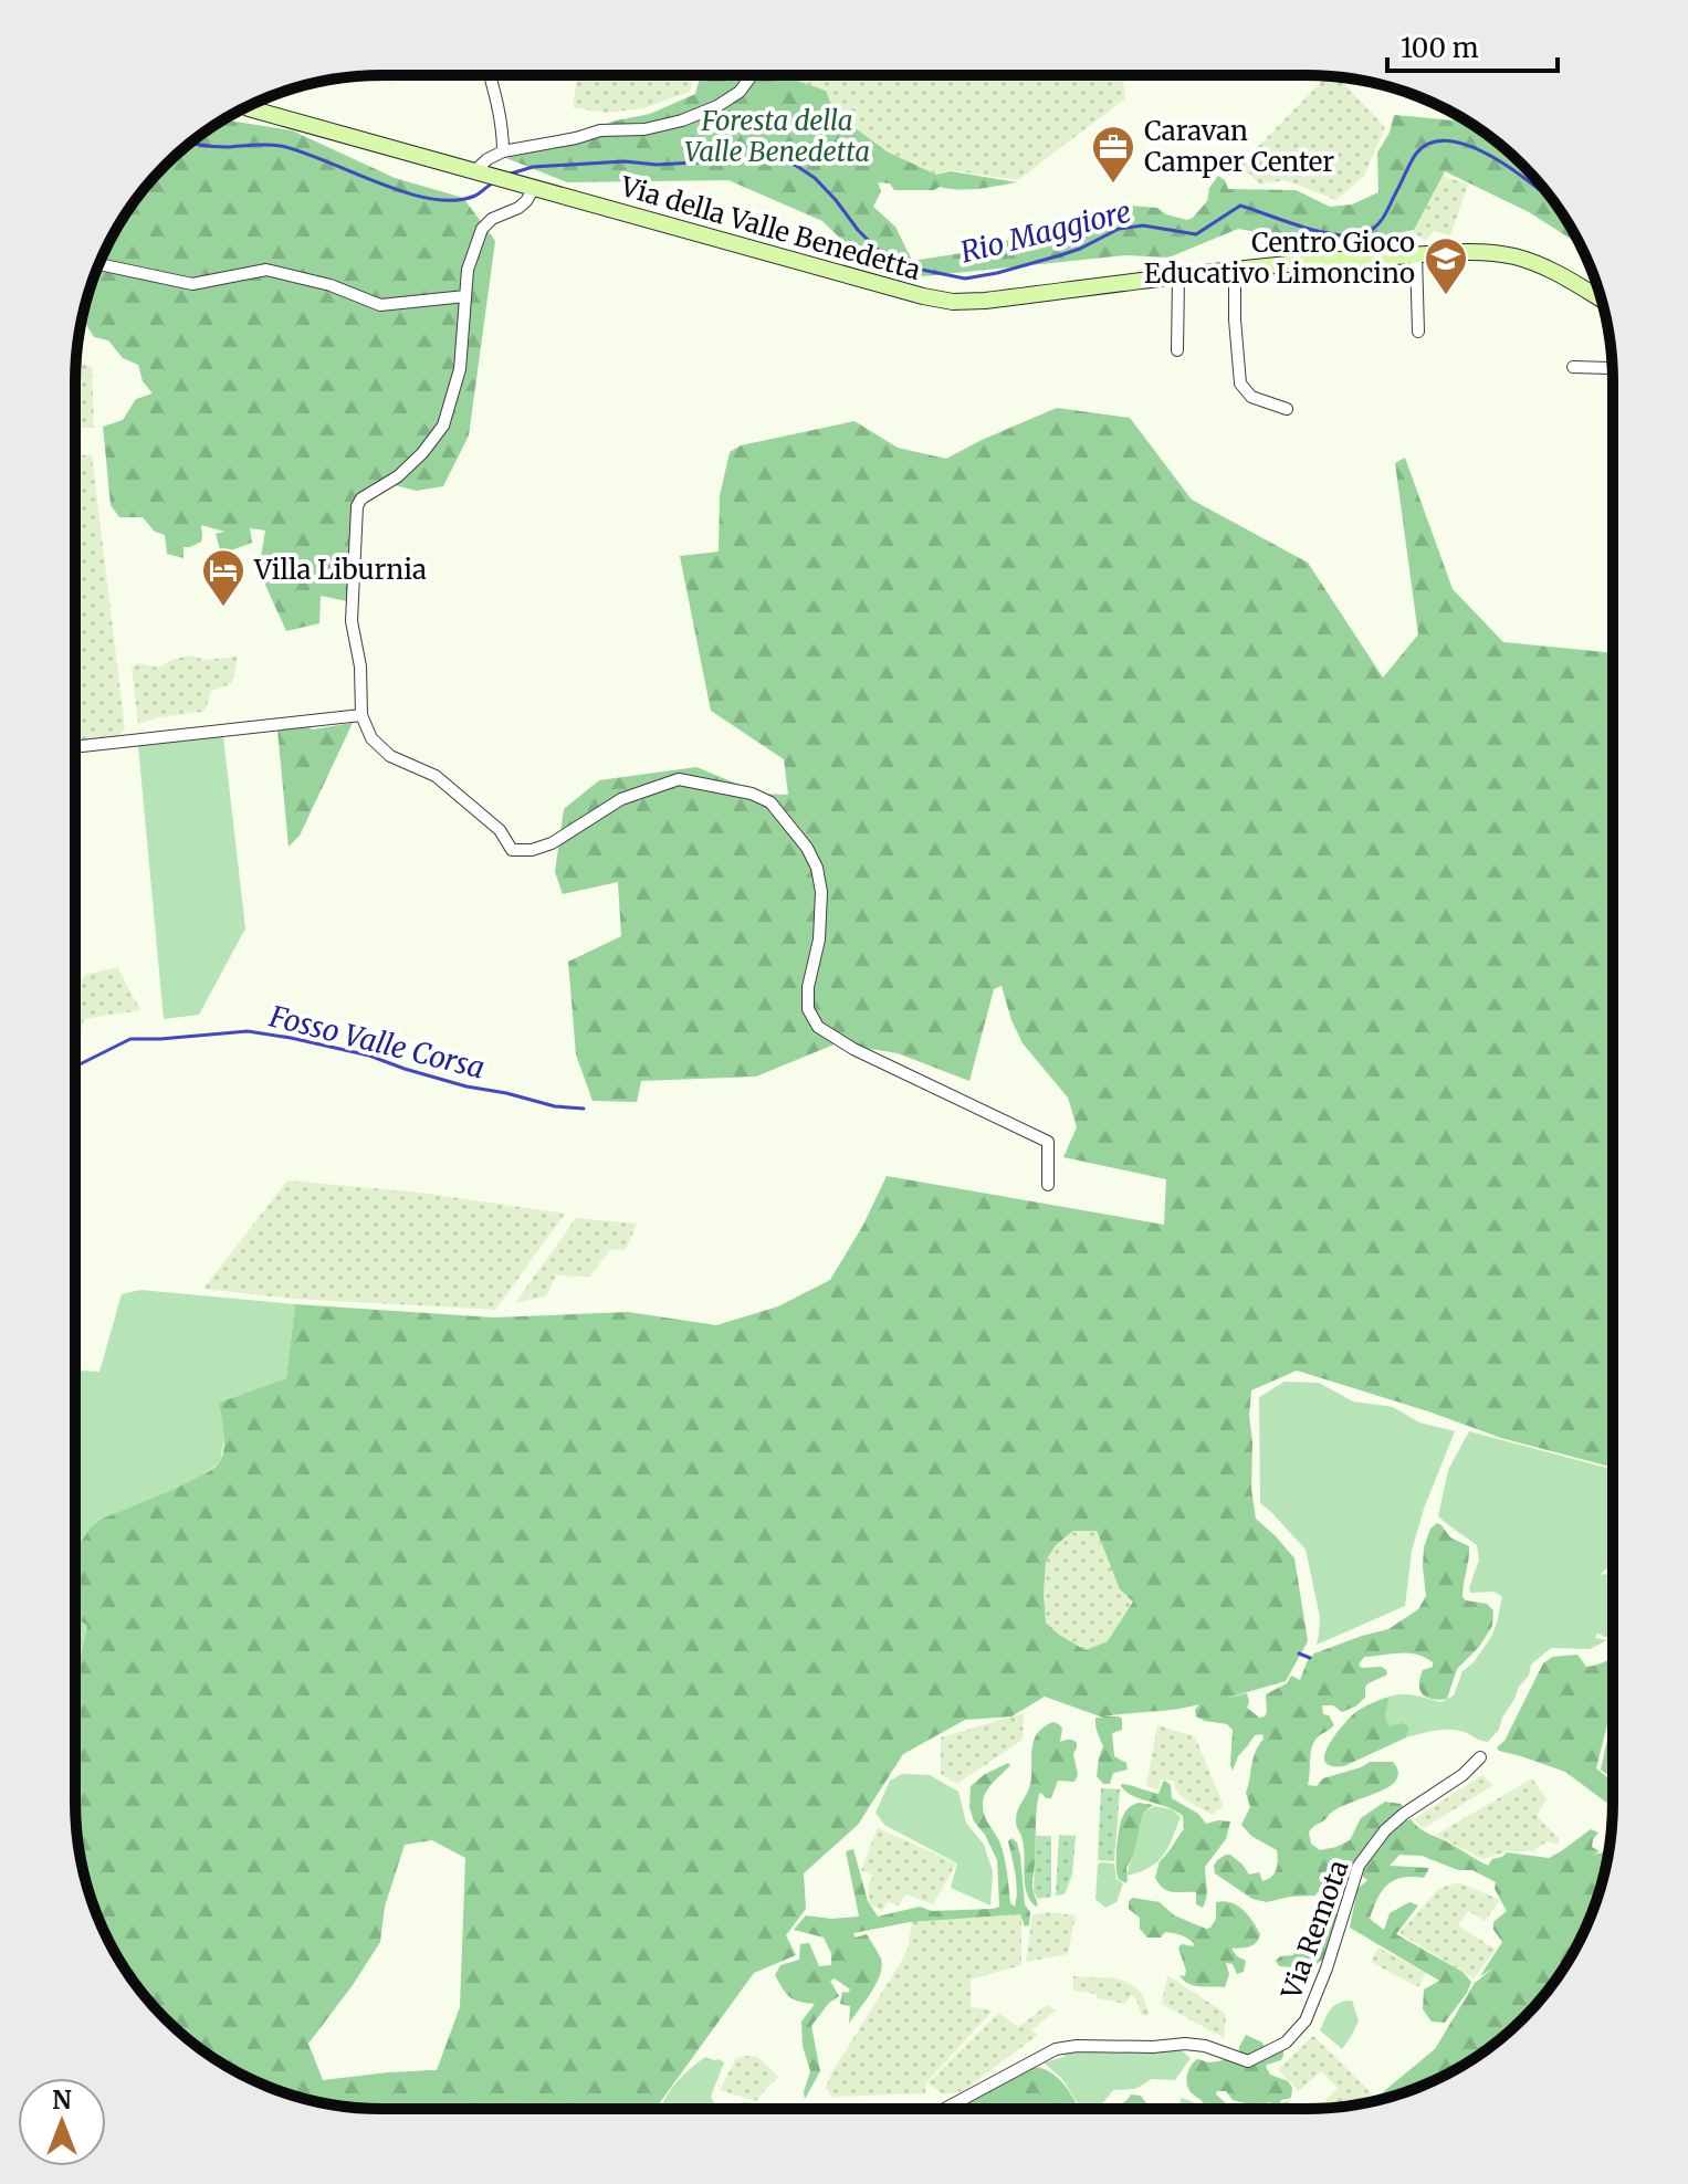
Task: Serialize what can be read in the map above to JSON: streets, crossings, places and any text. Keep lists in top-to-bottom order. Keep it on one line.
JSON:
{"streets":{"main road":["Via della Valle Benedetta"],"street":["Via Remota"]},"water":["Rio Maggiore","Fosso Valle Corsa"],"parks":["Foresta della Valle Benedetta"],"places":{"office":["Caravan Camper Center"],"school or university":["Centro Gioco Educativo Limoncino"],"hotel":["Villa Liburnia"]},"scale_bar":"100 m","north":"top"}
